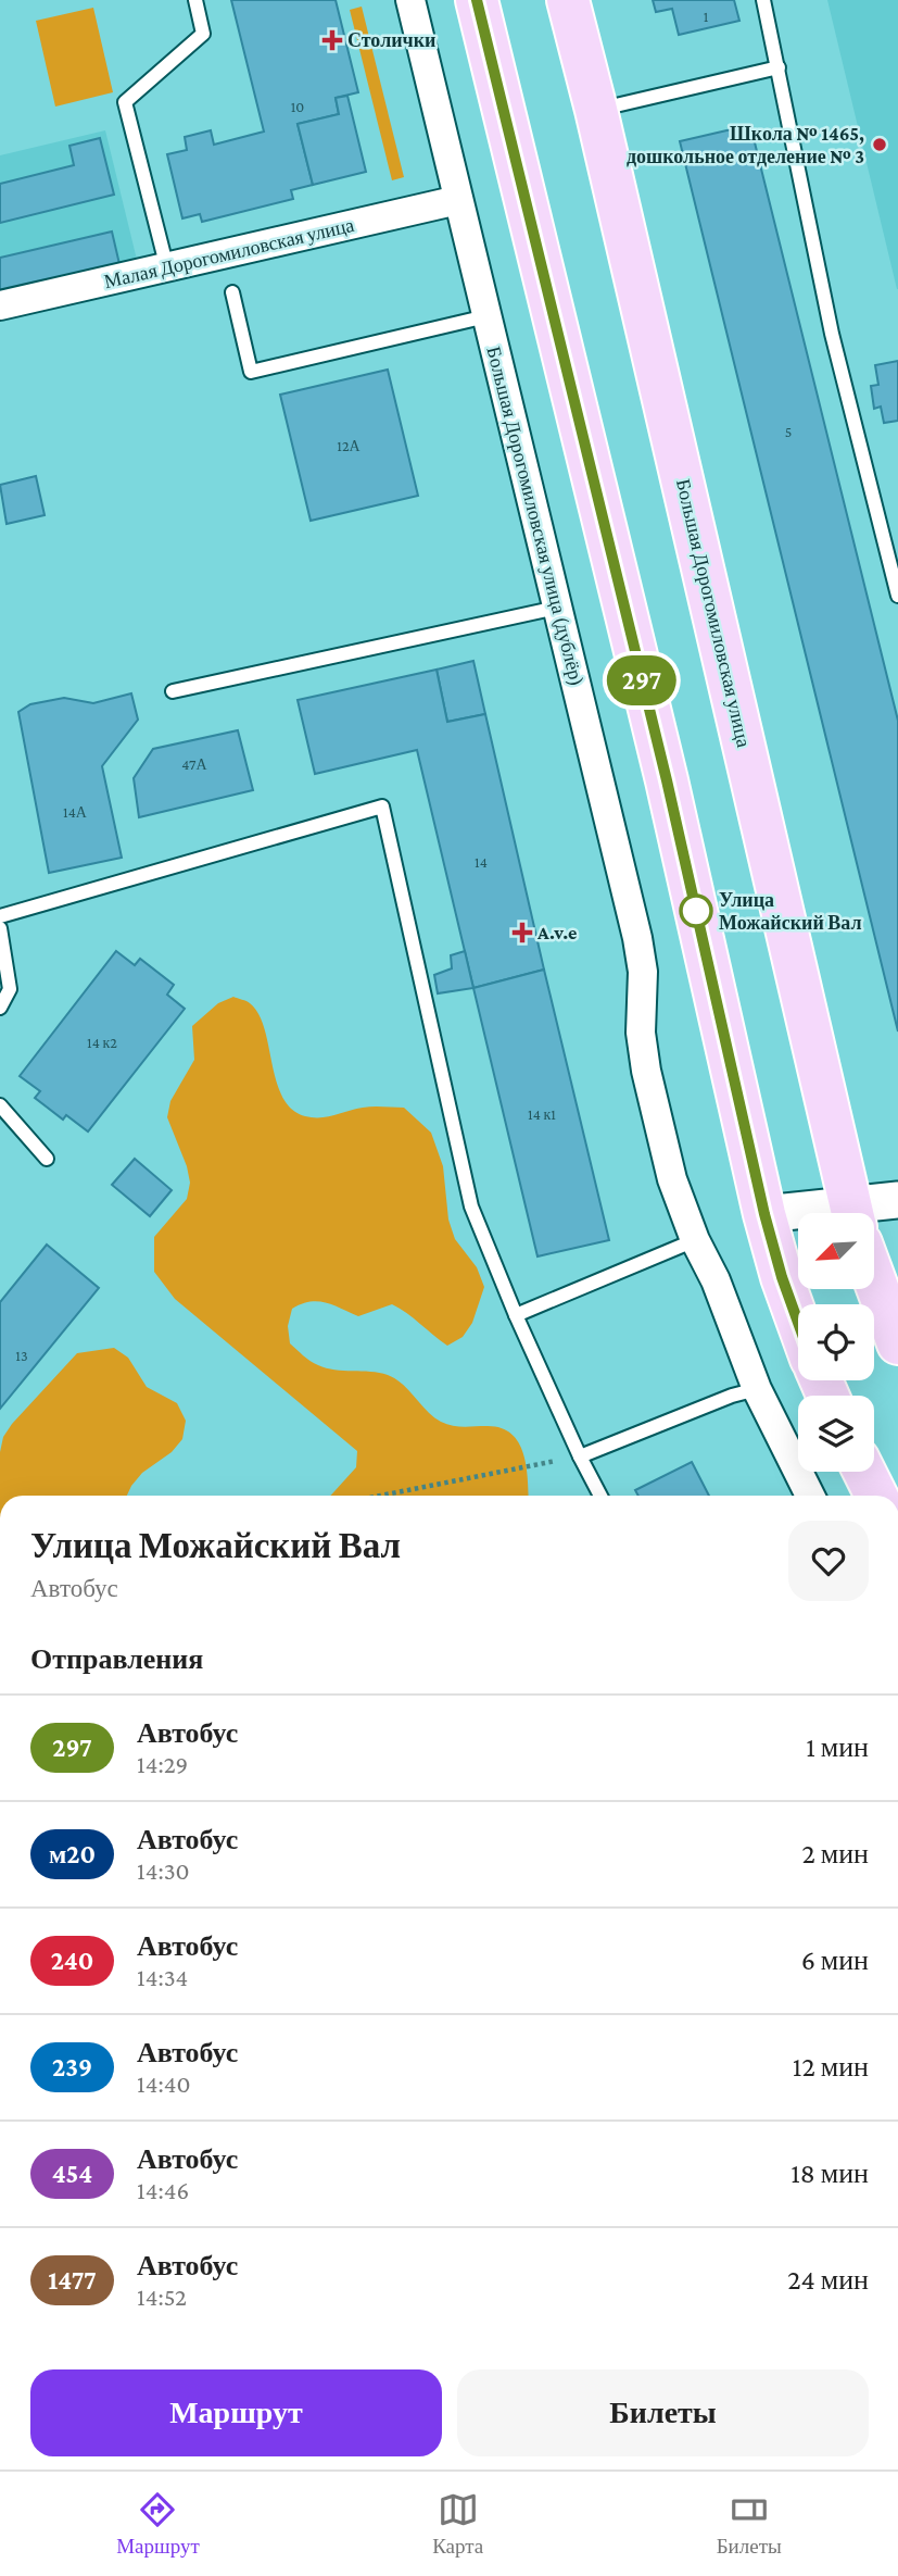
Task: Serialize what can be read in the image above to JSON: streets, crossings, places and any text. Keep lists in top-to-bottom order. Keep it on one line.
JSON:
{"streets":{"main road":["Большая Дорогомиловская улица"],"street":["Малая Дорогомиловская улица","Большая Дорогомиловская улица (дублёр)"]},"crossings":[["Малая Дорогомиловская улица","Большая Дорогомиловская улица (дублёр)"]],"places":{"health":["Столички","A.v.e"],"other":["Школа № 1465, дошкольное отделение № 3","Улица Можайский Вал"]},"lines":["bus line 297"],"house_numbers":["1","10","5","12А","47А","14А","14","14 к2","14 к1","13"],"north":"bottom left","page":{"on_map":"297","heading":[["Улица Можайский Вал","Автобус"],"Отправления"],"list":[{"mark":"297","name":"Автобус","note":"14:29","value":"1 мин"},{"mark":"м20","name":"Автобус","note":"14:30","value":"2 мин"},{"mark":"240","name":"Автобус","note":"14:34","value":"6 мин"},{"mark":"239","name":"Автобус","note":"14:40","value":"12 мин"},{"mark":"454","name":"Автобус","note":"14:46","value":"18 мин"},{"mark":"1477","name":"Автобус","note":"14:52","value":"24 мин"}],"buttons":["Маршрут","Билеты"],"tabs":["Маршрут","Карта","Билеты"]}}
